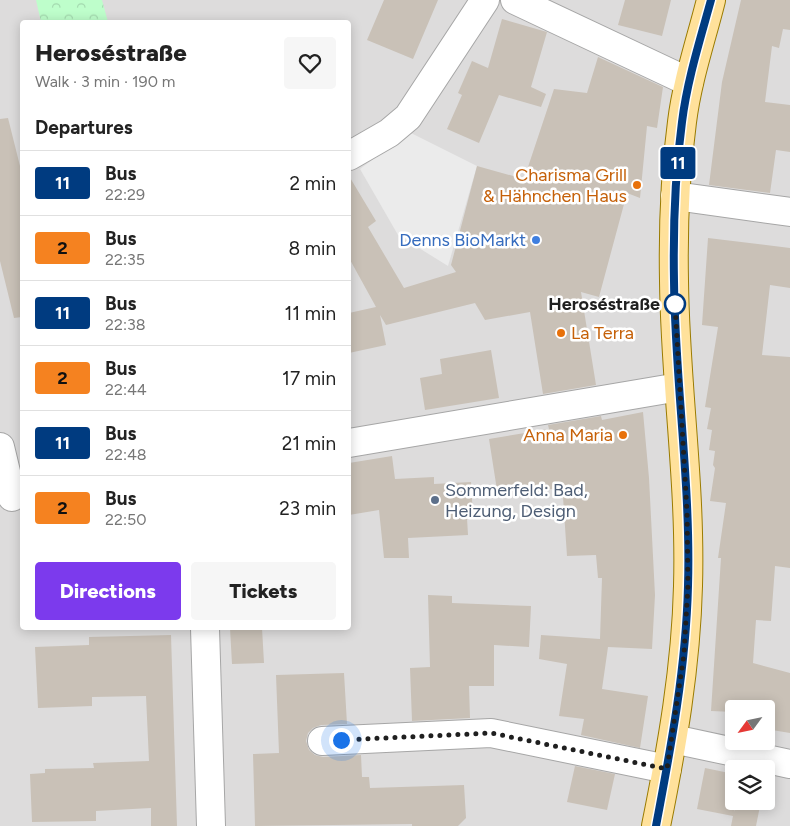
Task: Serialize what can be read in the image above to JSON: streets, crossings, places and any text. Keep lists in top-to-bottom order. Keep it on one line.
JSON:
{"places":["Charisma Grill & Hähnchen Haus","Denns BioMarkt","Heroséstraße","La Terra","Anna Maria","Sommerfeld: Bad, Heizung, Design"],"lines":["bus line 11"],"north":"bottom left","page":{"on_map":"11","heading":[["Heroséstraße","Walk · 3 min · 190 m"],"Departures"],"list":[{"mark":"11","name":"Bus","note":"22:29","value":"2 min"},{"mark":"2","name":"Bus","note":"22:35","value":"8 min"},{"mark":"11","name":"Bus","note":"22:38","value":"11 min"},{"mark":"2","name":"Bus","note":"22:44","value":"17 min"},{"mark":"11","name":"Bus","note":"22:48","value":"21 min"},{"mark":"2","name":"Bus","note":"22:50","value":"23 min"}],"buttons":["Directions","Tickets"]}}
